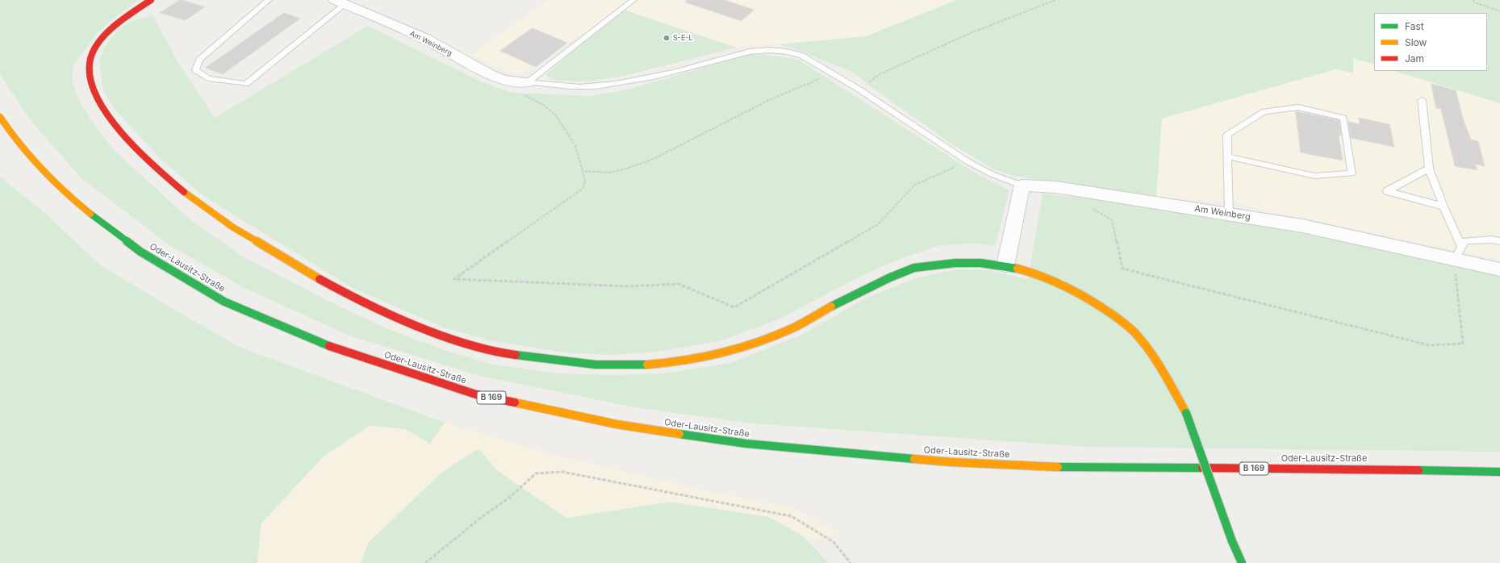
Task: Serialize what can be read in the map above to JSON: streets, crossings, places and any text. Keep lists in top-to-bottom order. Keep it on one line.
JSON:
{"streets":{"main road":["Oder-Lausitz-Straße","B 169"],"street":["Am Weinberg"]},"places":["S-E-L"],"legend":["Fast","Slow","Jam"]}
